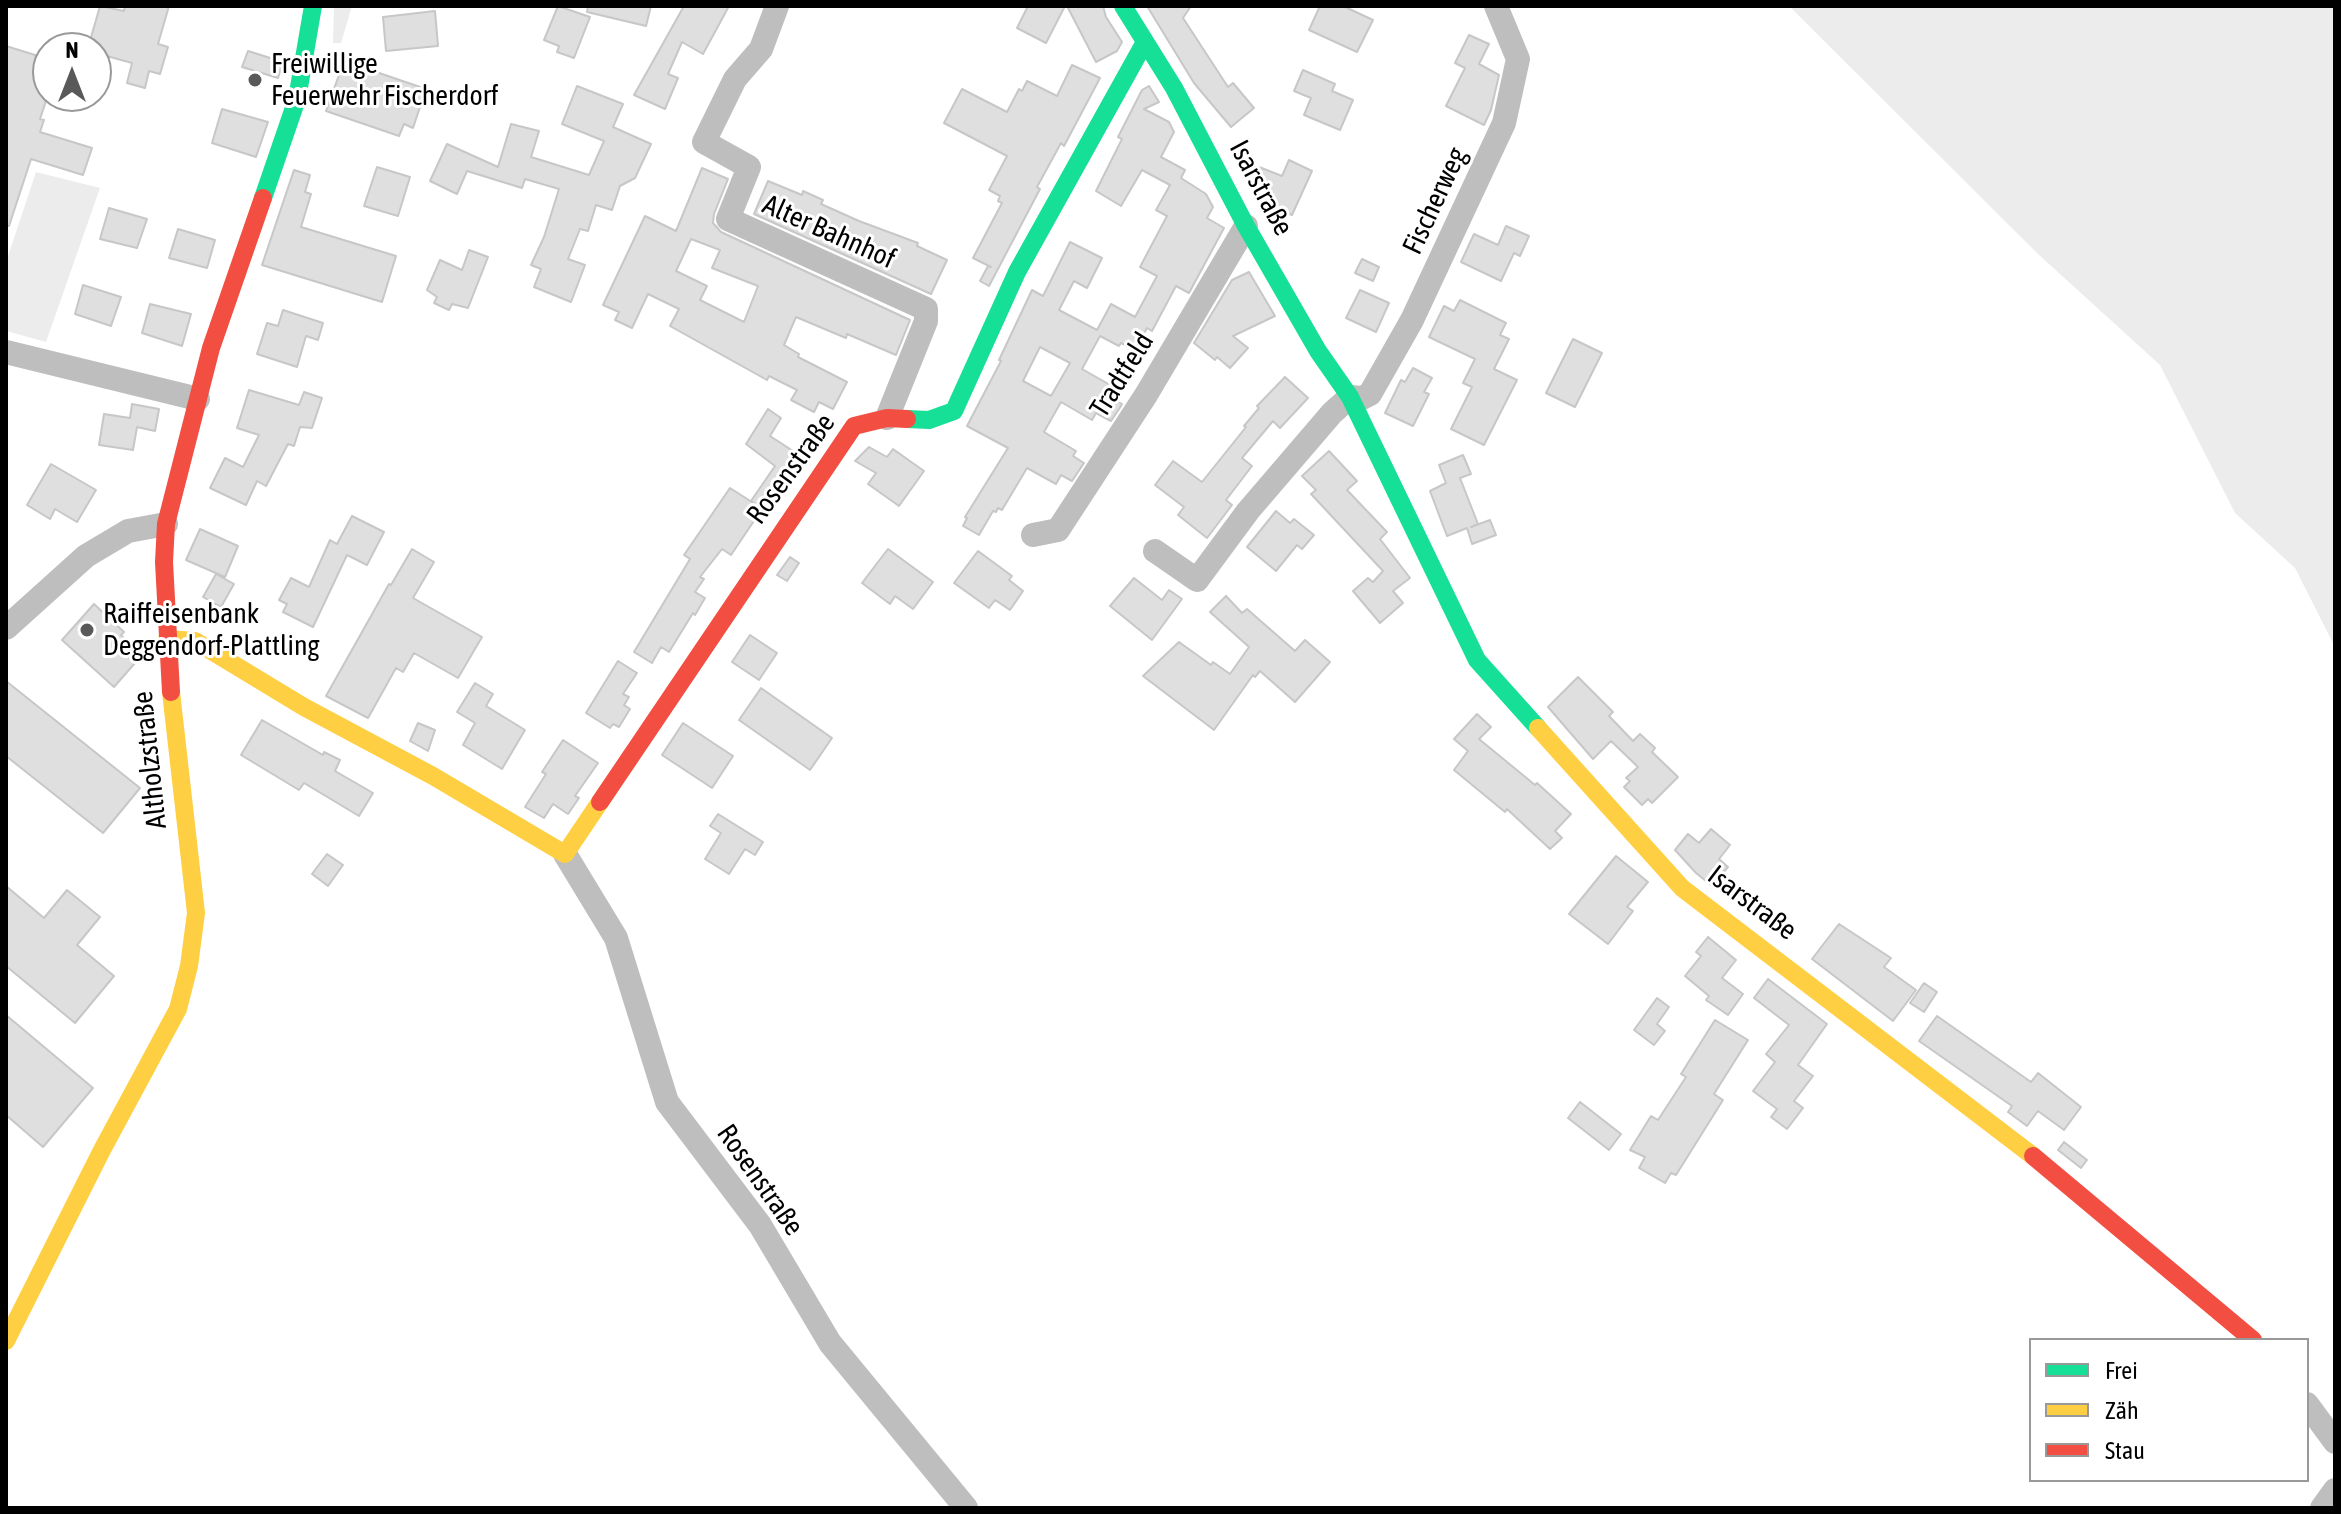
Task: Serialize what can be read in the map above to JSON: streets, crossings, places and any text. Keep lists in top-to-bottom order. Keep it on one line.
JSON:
{"streets":{"street":["Isarstraße","Fischerweg","Alter Bahnhof","Tradtfeld","Rosenstraße","Altholzstraße"]},"crossings":[["Isarstraße","Fischerweg"],["Isarstraße","Tradtfeld"],["Isarstraße","Rosenstraße"],["Alter Bahnhof","Rosenstraße"],["Rosenstraße","Altholzstraße"]],"places":["Freiwillige Feuerwehr Fischerdorf","Raiffeisenbank Deggendorf-Plattling"],"legend":["Frei","Zäh","Stau"],"north":"top"}
